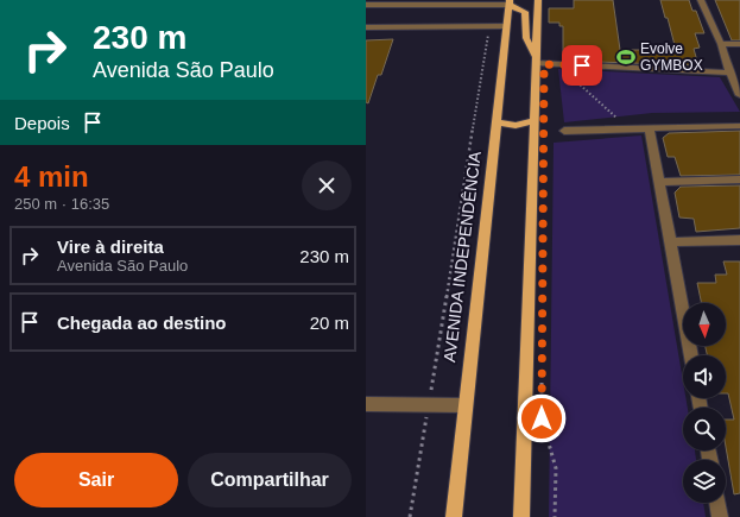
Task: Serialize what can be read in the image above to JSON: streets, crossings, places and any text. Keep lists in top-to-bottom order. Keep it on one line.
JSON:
{"streets":{"main road":["AVENIDA INDEPENDÊNCIA"]},"places":{"sports":["Evolve GYMBOX"]},"north":"bottom","page":{"turn":["230 m","Avenida São Paulo"],"then":"Depois","heading":["4 min","250 m · 16:35"],"list":[{"name":"Vire à direita","note":"Avenida São Paulo","value":"230 m"},{"name":"Chegada ao destino","value":"20 m"}],"buttons":["Sair","Compartilhar"]}}
